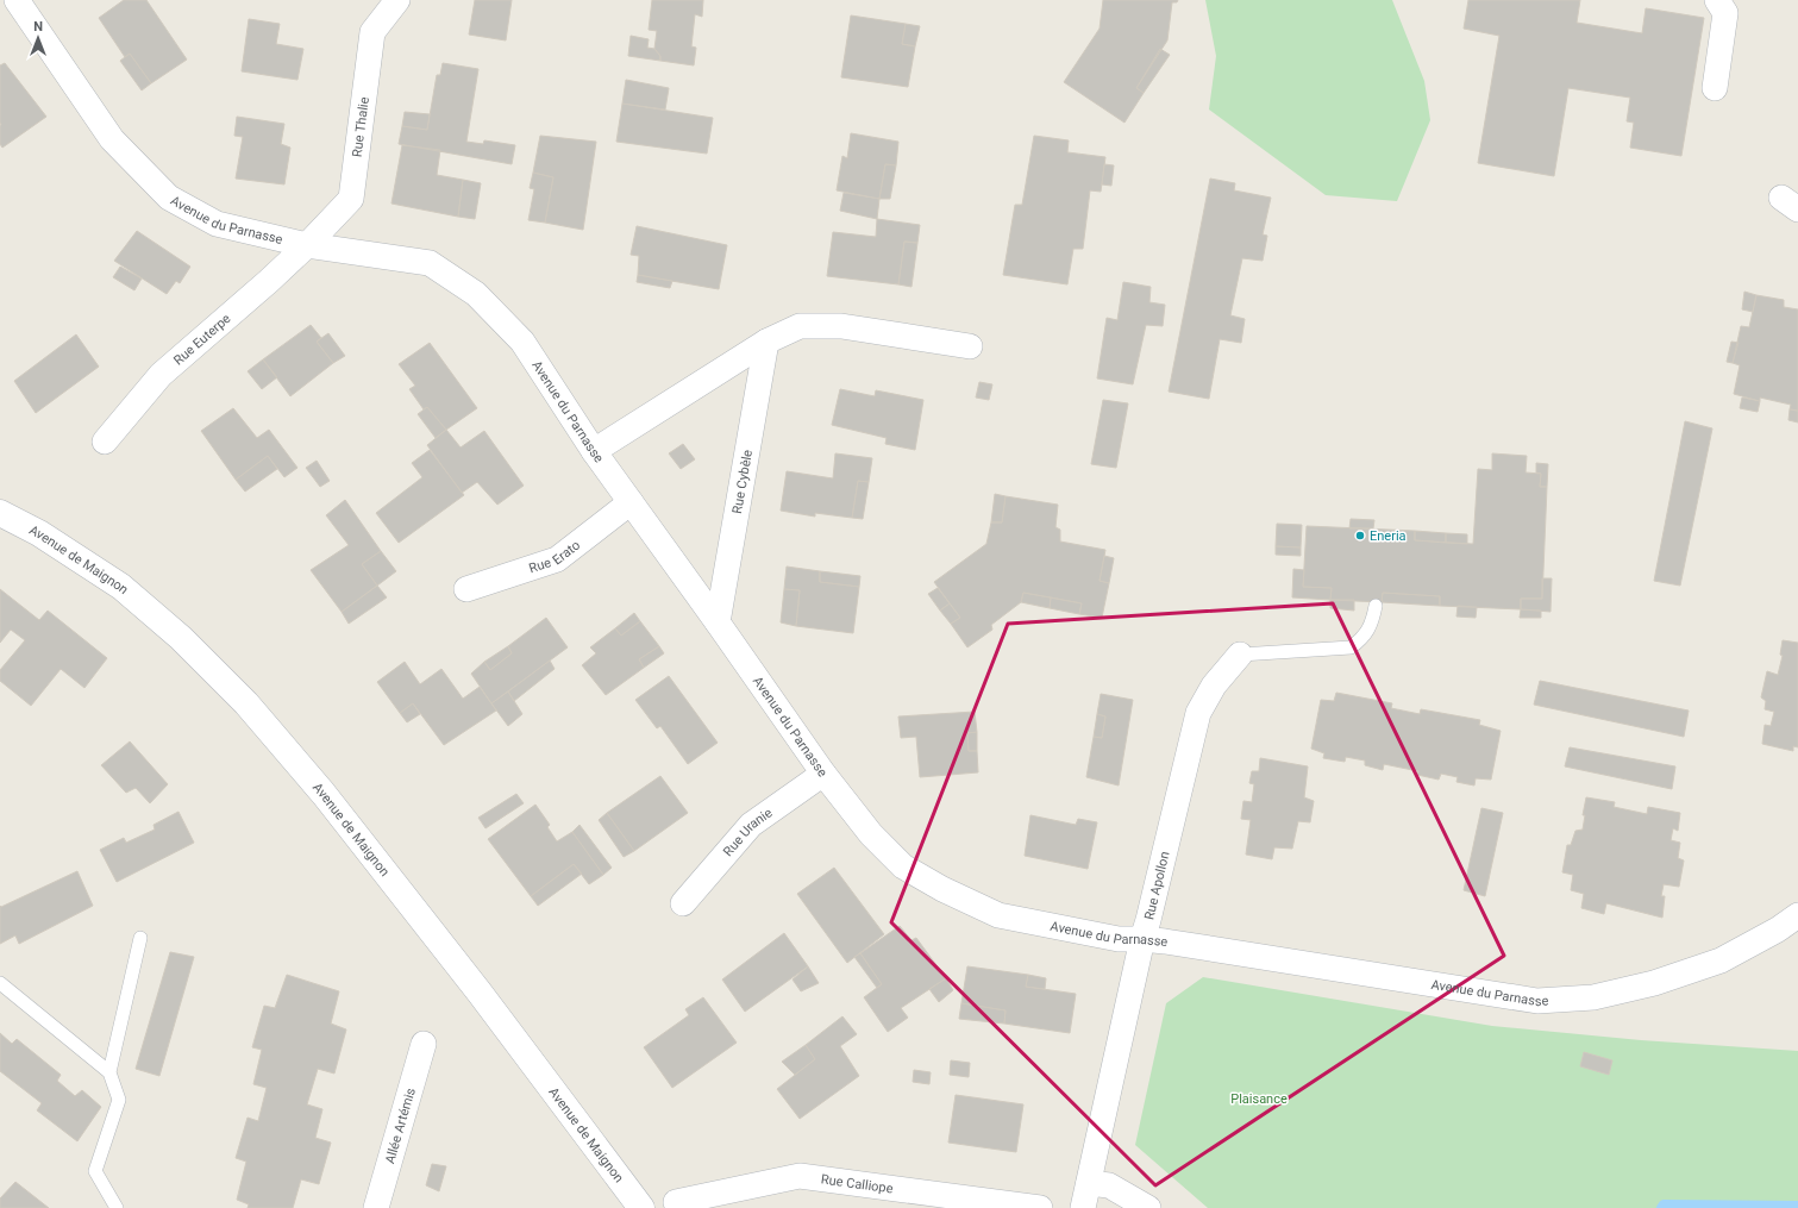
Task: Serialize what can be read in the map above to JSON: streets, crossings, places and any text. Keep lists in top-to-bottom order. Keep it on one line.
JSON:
{"streets":{"street":["Rue Thalie","Avenue du Parnasse","Rue Euterpe","Rue Cybèle","Rue Erato","Avenue de Maignon","Rue Uranie","Rue Apollon","Allée Artémis","Rue Calliope"]},"crossings":[["Rue Thalie","Avenue du Parnasse"],["Rue Thalie","Rue Euterpe"],["Avenue du Parnasse","Rue Euterpe"],["Avenue du Parnasse","Rue Cybèle"],["Avenue du Parnasse","Rue Erato"],["Avenue du Parnasse","Rue Uranie"],["Avenue du Parnasse","Rue Apollon"]],"parks":["Plaisance"],"places":["Eneria"],"north":"top"}
